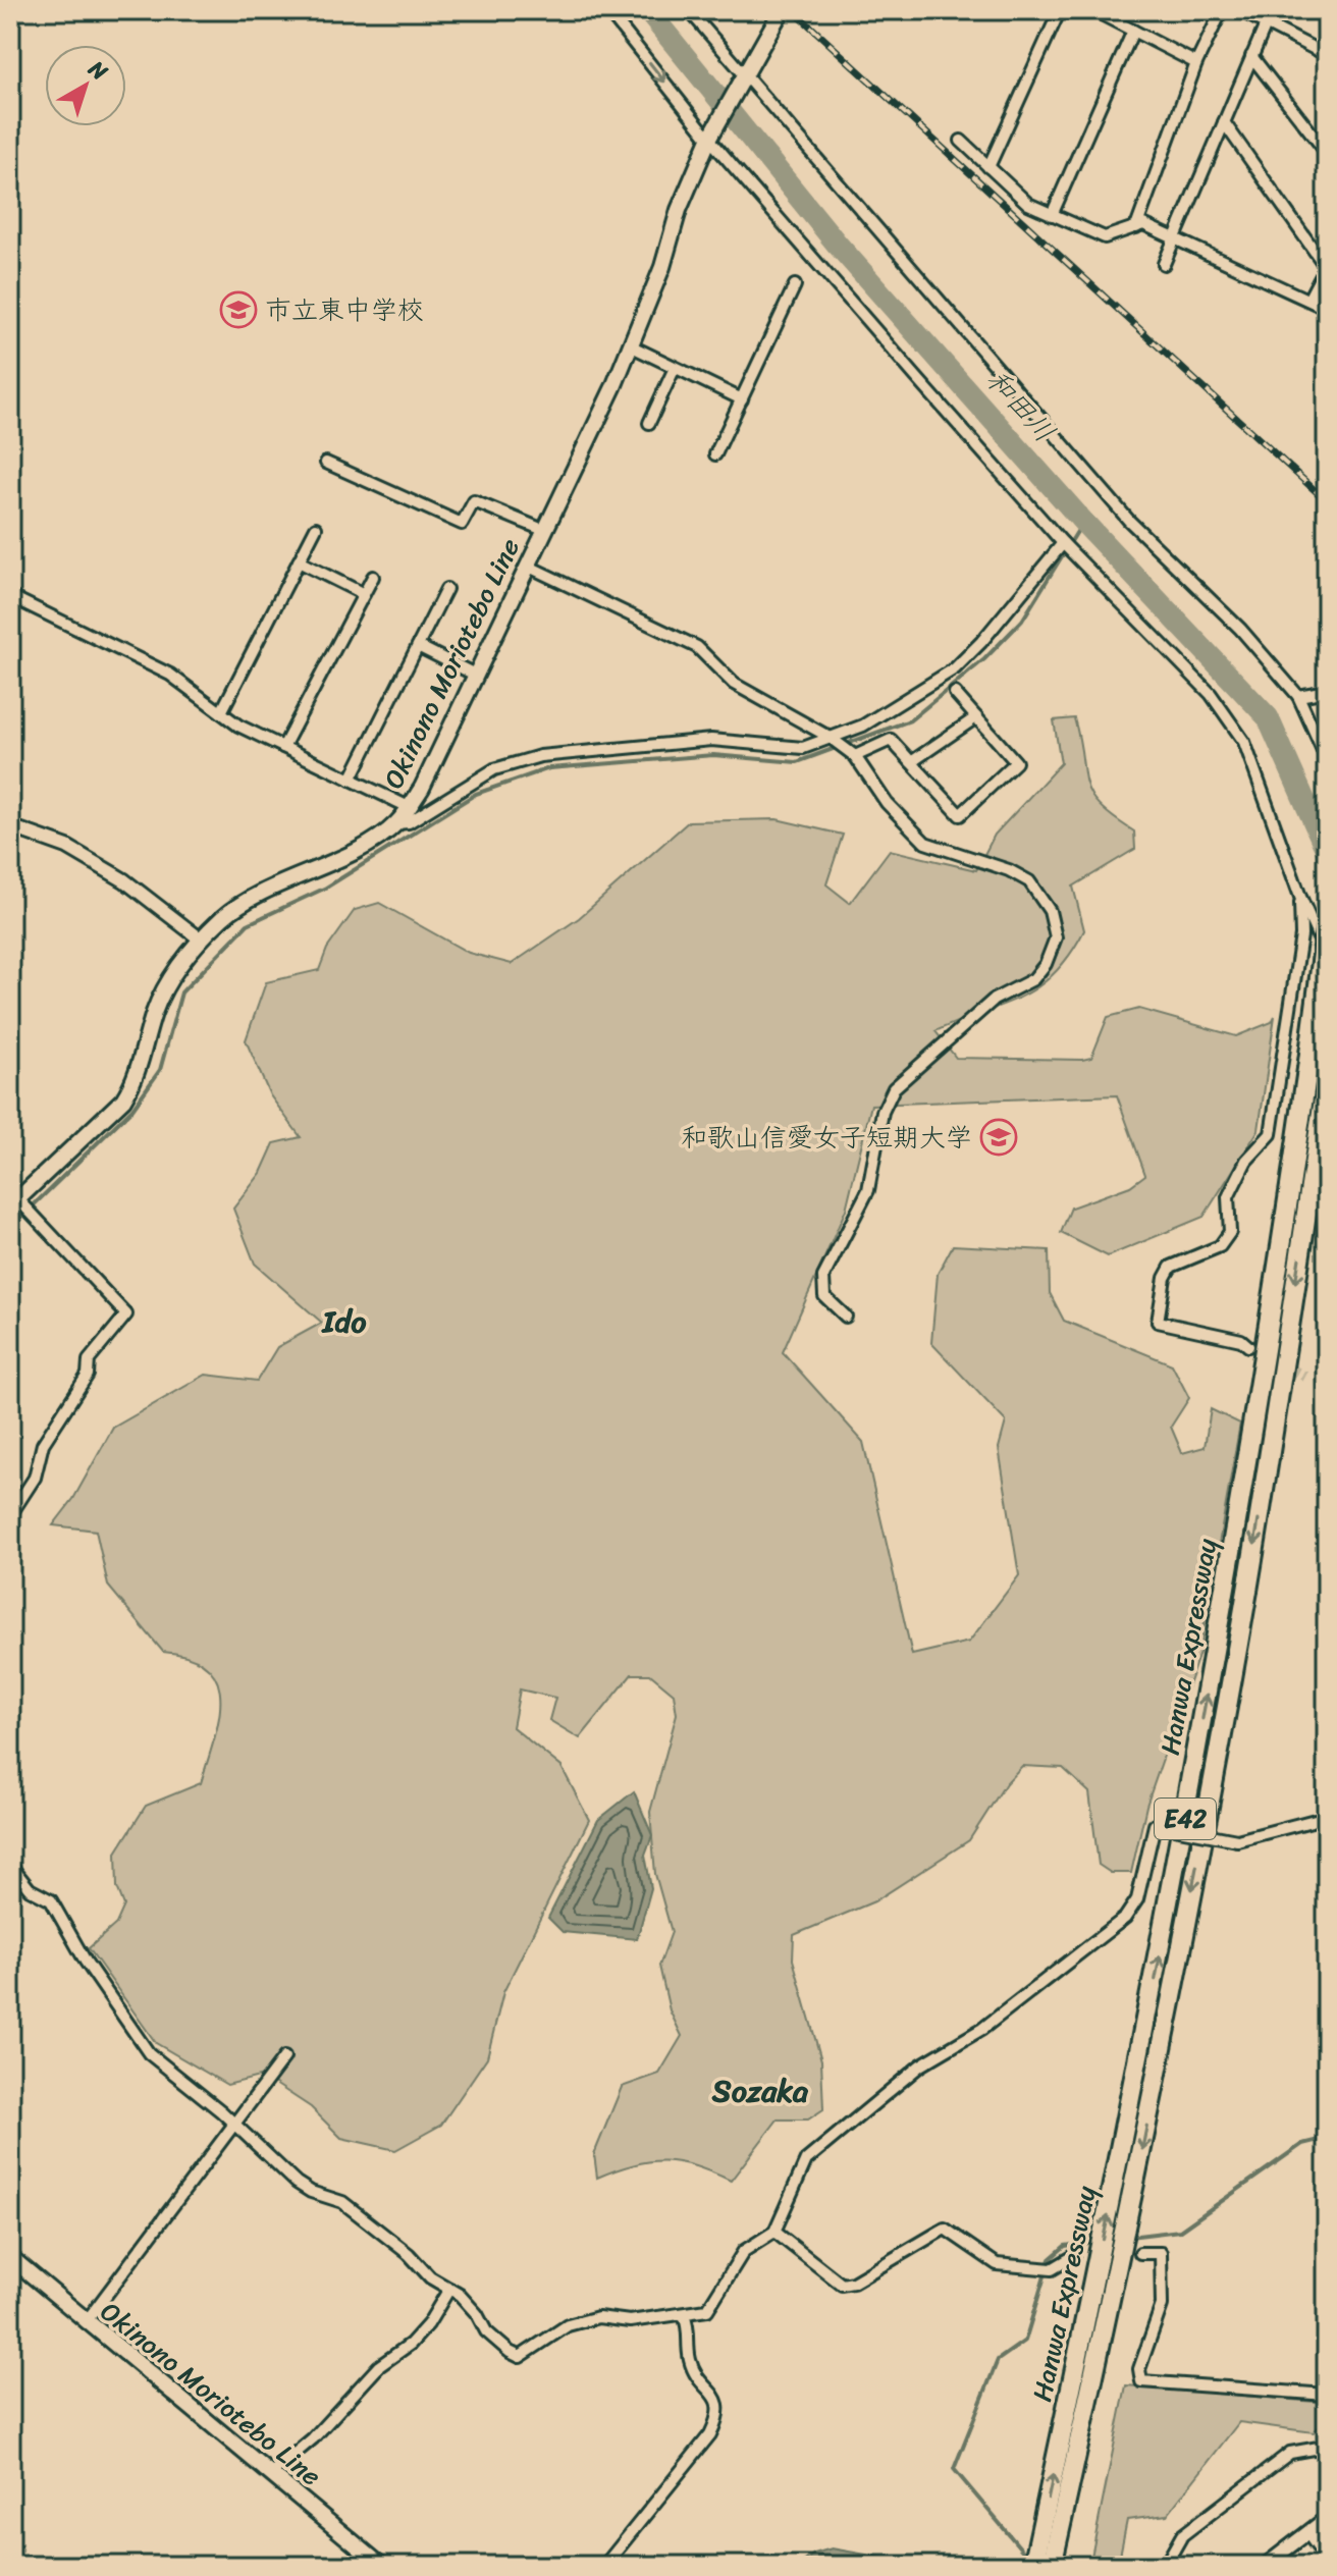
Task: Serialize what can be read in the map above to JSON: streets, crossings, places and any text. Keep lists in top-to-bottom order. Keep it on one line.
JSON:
{"streets":{"highway":["Hanwa Expressway","E42"],"main road":["Okinono Moriotebo Line"]},"districts":["Ido","Sozaka"],"water":["和田川"],"places":{"school or university":["市立東中学校","和歌山信愛女子短期大学"]},"north":"top right"}
